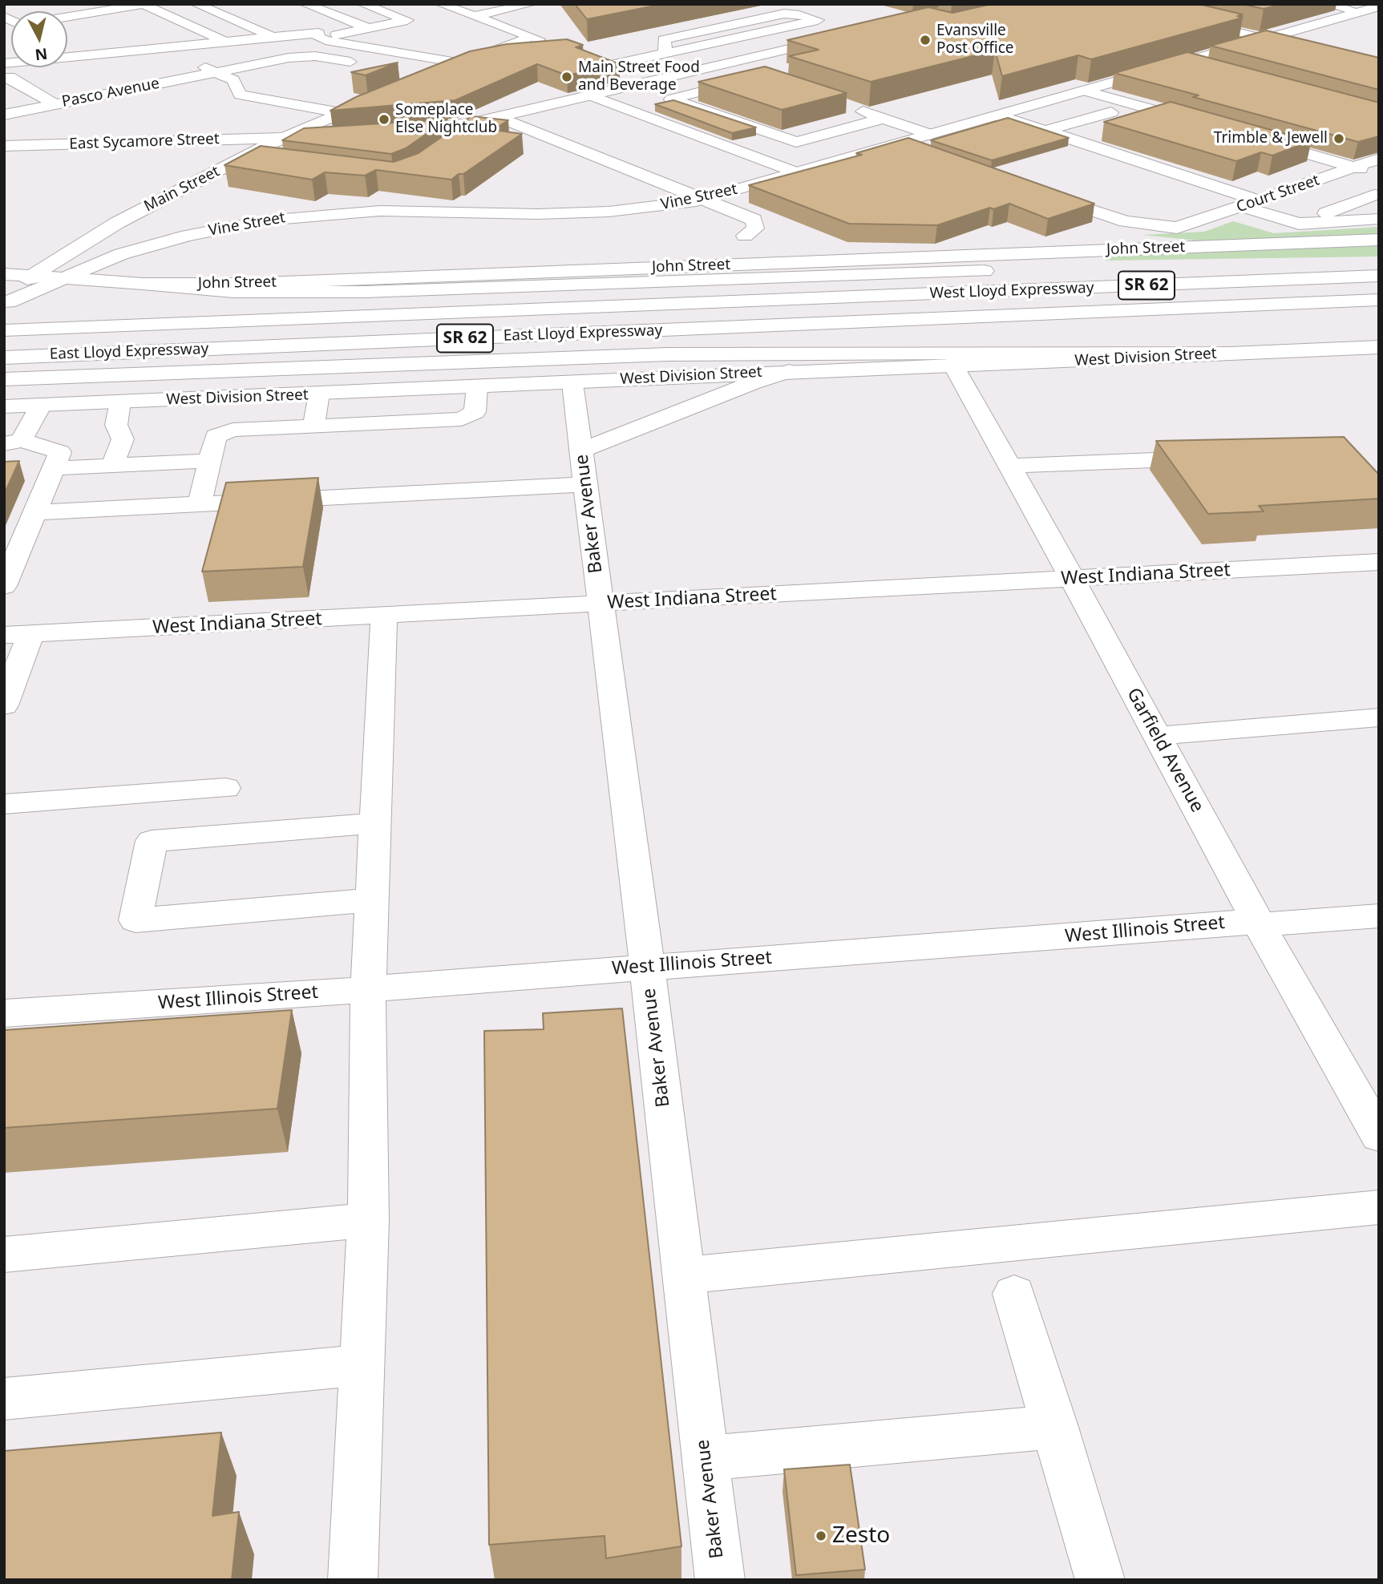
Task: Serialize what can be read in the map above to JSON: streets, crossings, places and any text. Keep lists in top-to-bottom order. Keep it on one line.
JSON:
{"streets":{"main road":["Pasco Avenue","East Sycamore Street","Main Street","Court Street","Vine Street","John Street","SR 62","West Lloyd Expressway","East Lloyd Expressway","West Division Street","Baker Avenue","West Indiana Street","Garfield Avenue","West Illinois Street"]},"crossings":[["East Sycamore Street","Main Street"],["Main Street","Vine Street"],["Main Street","John Street"],["Vine Street","John Street"],["West Lloyd Expressway","East Lloyd Expressway"],["West Division Street","Baker Avenue"],["West Division Street","Garfield Avenue"],["Baker Avenue","West Indiana Street"],["Baker Avenue","West Illinois Street"],["West Indiana Street","Garfield Avenue"],["Garfield Avenue","West Illinois Street"]],"places":["Evansville Post Office","Main Street Food and Beverage","Someplace Else Nightclub","Trimble & Jewell","Zesto"],"north":"bottom"}
